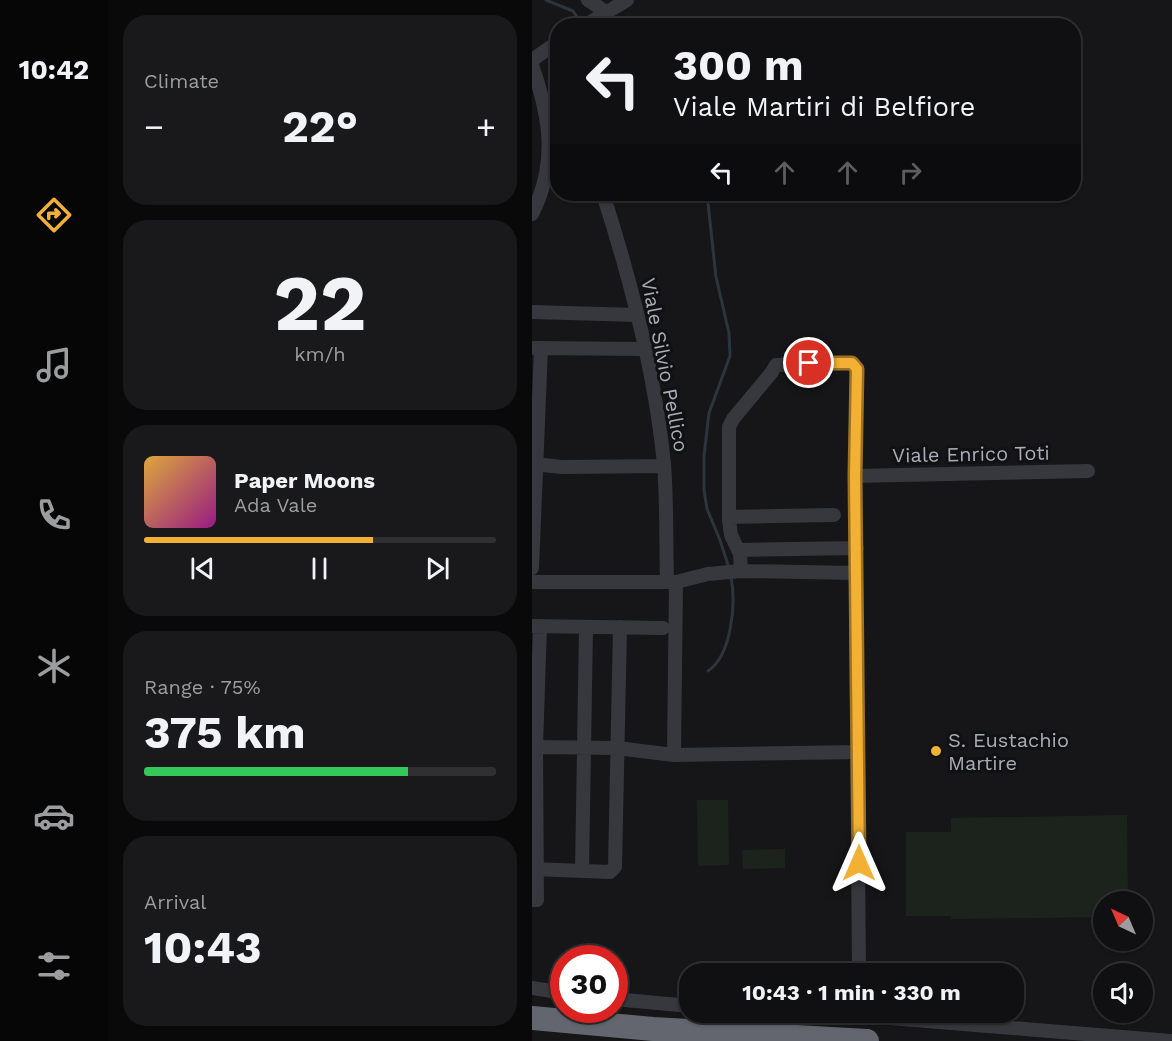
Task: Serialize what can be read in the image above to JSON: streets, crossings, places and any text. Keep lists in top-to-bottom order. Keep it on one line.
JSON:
{"streets":{"street":["Viale Silvio Pellico","Viale Enrico Toti"]},"places":["S. Eustachio Martire"],"north":"top left","page":{"tabs":"10:42","tile":["Climate",["22","km/h"],["Range · 75%","375 km"],["Arrival","10:43"]],"turn":["300 m","Viale Martiri di Belfiore"],"heat":["−","22°","+"],"song":["Paper Moons","Ada Vale"],"limit":"30","trip":"10:43 · 1 min · 330 m"}}
